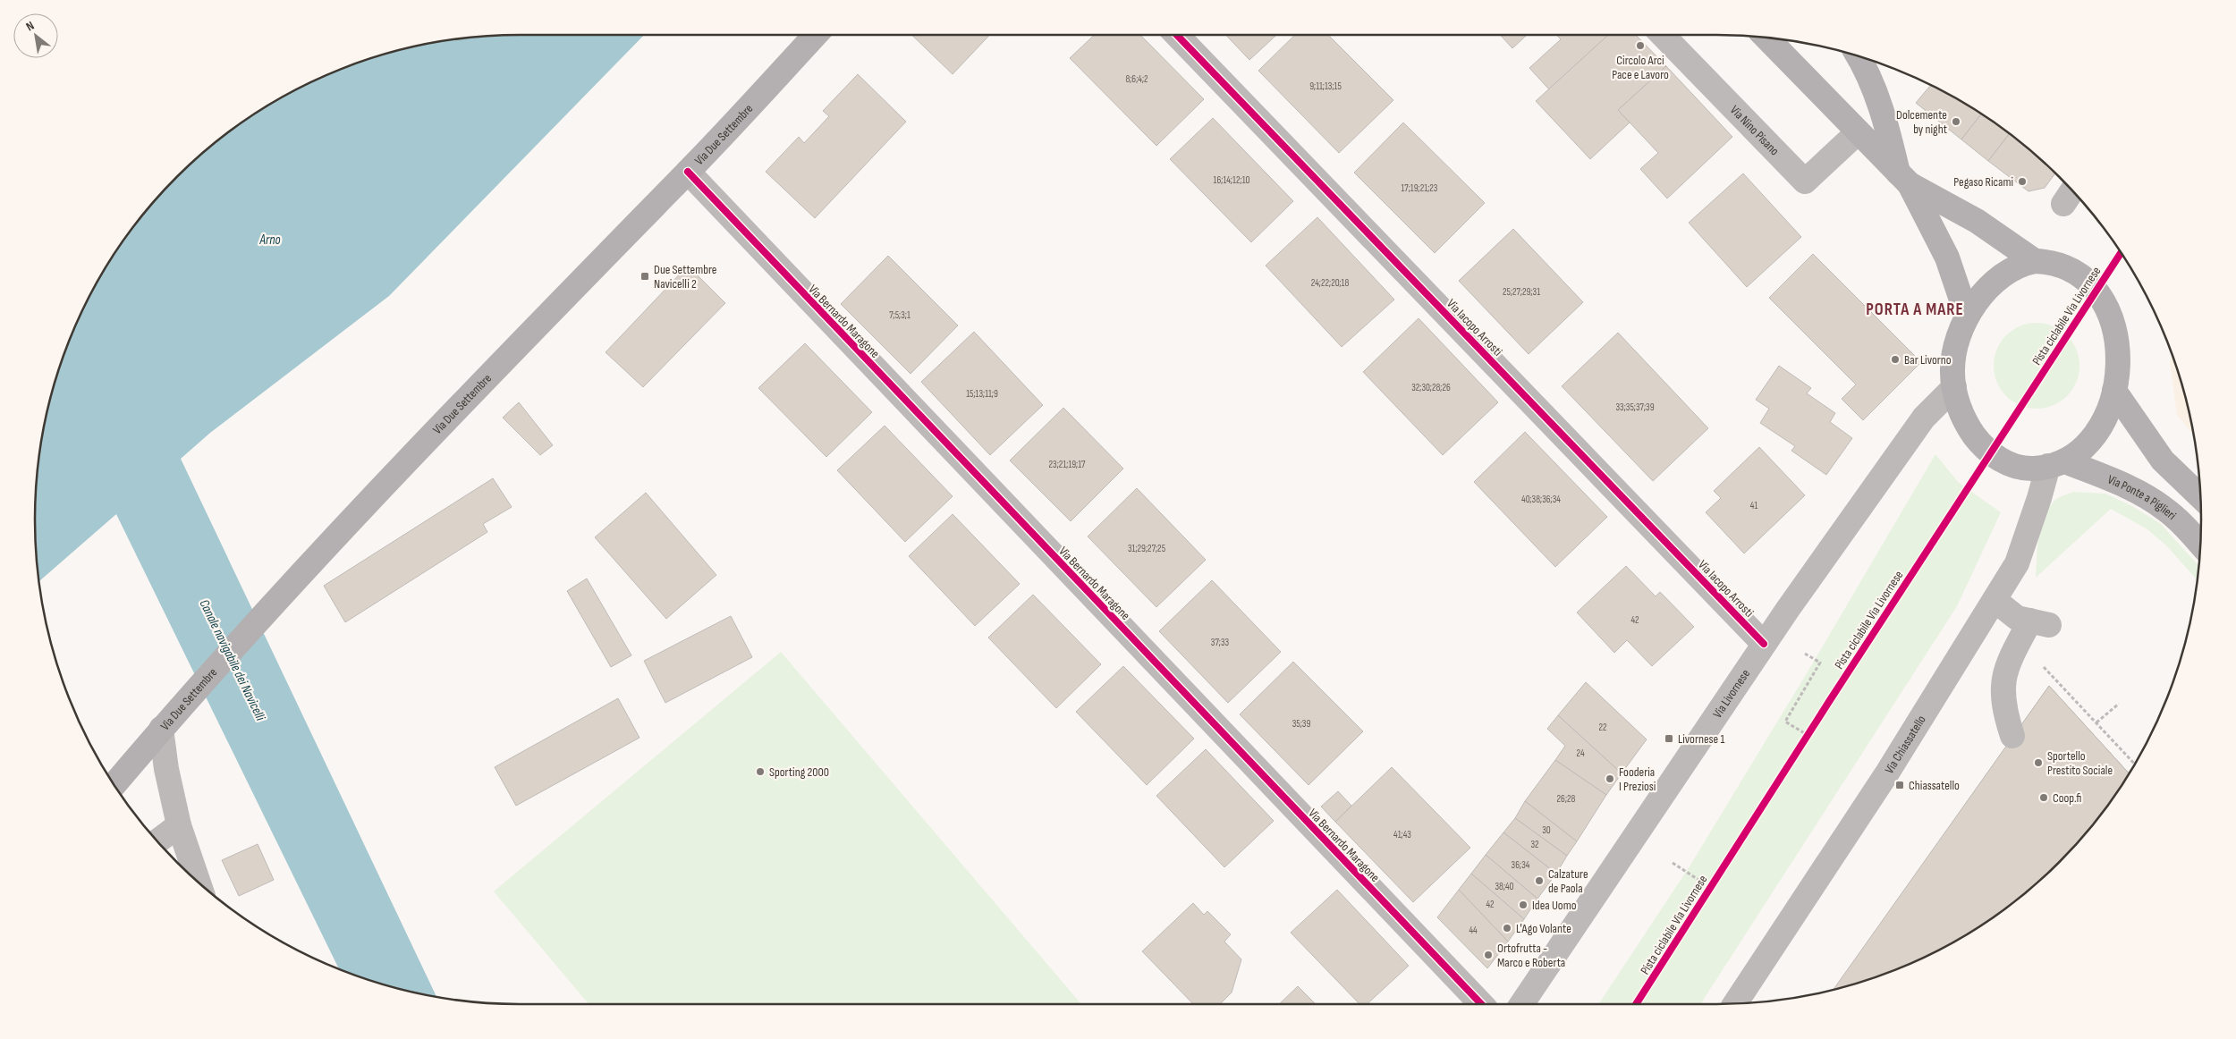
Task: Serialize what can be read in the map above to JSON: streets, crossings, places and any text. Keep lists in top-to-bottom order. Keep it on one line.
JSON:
{"streets":{"main road":["Via Due Settembre","Via Ponte a Piglieri"],"street":["Via Nino Pisano","Via Bernardo Maragone","Via Iacopo Arrosti","Via Livornese","Via Chiassatello"],"cycle path":["Pista ciclabile Via Livornese"]},"crossings":[["Via Due Settembre","Via Bernardo Maragone"],["Via Iacopo Arrosti","Via Livornese"],["Via Ponte a Piglieri","Via Chiassatello"]],"districts":["PORTA A MARE"],"water":["Arno","Canale navigabile dei Navicelli"],"places":{"other":["Circolo Arci Pace e Lavoro","Dolcemente by night","Pegaso Ricami","Bar Livorno","Sportello Prestito Sociale","Sporting 2000","Fooderia I Preziosi","Coop.fi","Calzature de Paola","Idea Uomo","L'Ago Volante","Ortofrutta - Marco e Roberta"],"transit":["Due Settembre Navicelli 2","Livornese 1","Chiassatello"]},"house_numbers":["8;6;4;2","9;11;13;15","16;14;12;10","17;19;21;23","24;22;20;18","25;27;29;31","7;5;3;1","32;30;28;26","15;13;11;9","33;35;37;39","23;21;19;17","40;38;36;34","41","31;29;27;25","42","37;33","35;39","22","24","26;28","30","41;43","32","36;34","38;40","42","44"],"north":"top left"}
